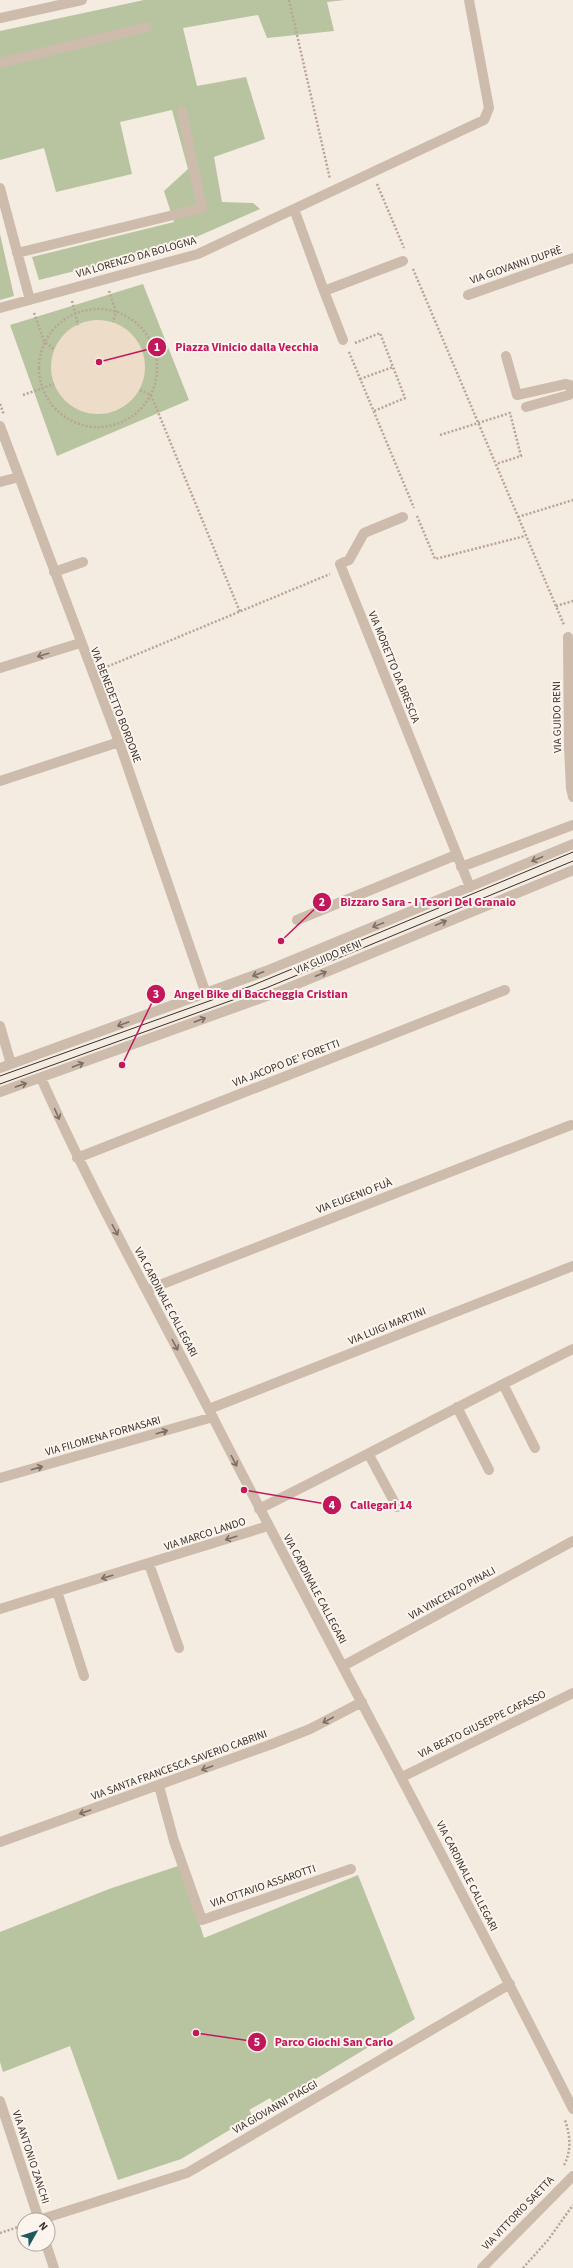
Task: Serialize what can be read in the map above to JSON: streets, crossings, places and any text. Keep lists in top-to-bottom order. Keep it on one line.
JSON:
{"streets":{"street":["VIA LORENZO DA BOLOGNA","VIA GIOVANNI DUPRÈ","VIA MORETTO DA BRESCIA","VIA BENEDETTO BORDONE","VIA GUIDO RENI","VIA JACOPO DE' FORETTI","VIA EUGENIO FUÀ","VIA CARDINALE CALLEGARI","VIA LUIGI MARTINI","VIA FILOMENA FORNASARI","VIA MARCO LANDO","VIA VINCENZO PINALI","VIA BEATO GIUSEPPE CAFASSO","VIA SANTA FRANCESCA SAVERIO CABRINI","VIA OTTAVIO ASSAROTTI","VIA GIOVANNI PIAGGI","VIA ANTONIO ZANCHI","VIA VITTORIO SAETTA"]},"crossings":[["VIA MORETTO DA BRESCIA","VIA GUIDO RENI"],["VIA BENEDETTO BORDONE","VIA GUIDO RENI"],["VIA GUIDO RENI","VIA CARDINALE CALLEGARI"],["VIA JACOPO DE' FORETTI","VIA CARDINALE CALLEGARI"],["VIA EUGENIO FUÀ","VIA CARDINALE CALLEGARI"],["VIA CARDINALE CALLEGARI","VIA LUIGI MARTINI"],["VIA CARDINALE CALLEGARI","VIA FILOMENA FORNASARI"],["VIA CARDINALE CALLEGARI","VIA MARCO LANDO"],["VIA CARDINALE CALLEGARI","VIA VINCENZO PINALI"],["VIA CARDINALE CALLEGARI","VIA BEATO GIUSEPPE CAFASSO"],["VIA CARDINALE CALLEGARI","VIA SANTA FRANCESCA SAVERIO CABRINI"],["VIA CARDINALE CALLEGARI","VIA GIOVANNI PIAGGI"],["VIA LUIGI MARTINI","VIA FILOMENA FORNASARI"],["VIA SANTA FRANCESCA SAVERIO CABRINI","VIA OTTAVIO ASSAROTTI"]],"one_way":["VIA CARDINALE CALLEGARI","VIA FILOMENA FORNASARI","VIA MARCO LANDO","VIA SANTA FRANCESCA SAVERIO CABRINI"],"places":["Piazza Vinicio dalla Vecchia","Bizzaro Sara - I Tesori Del Granaio","Angel Bike di Baccheggia Cristian","Callegari 14","Parco Giochi San Carlo"],"north":"top right"}
